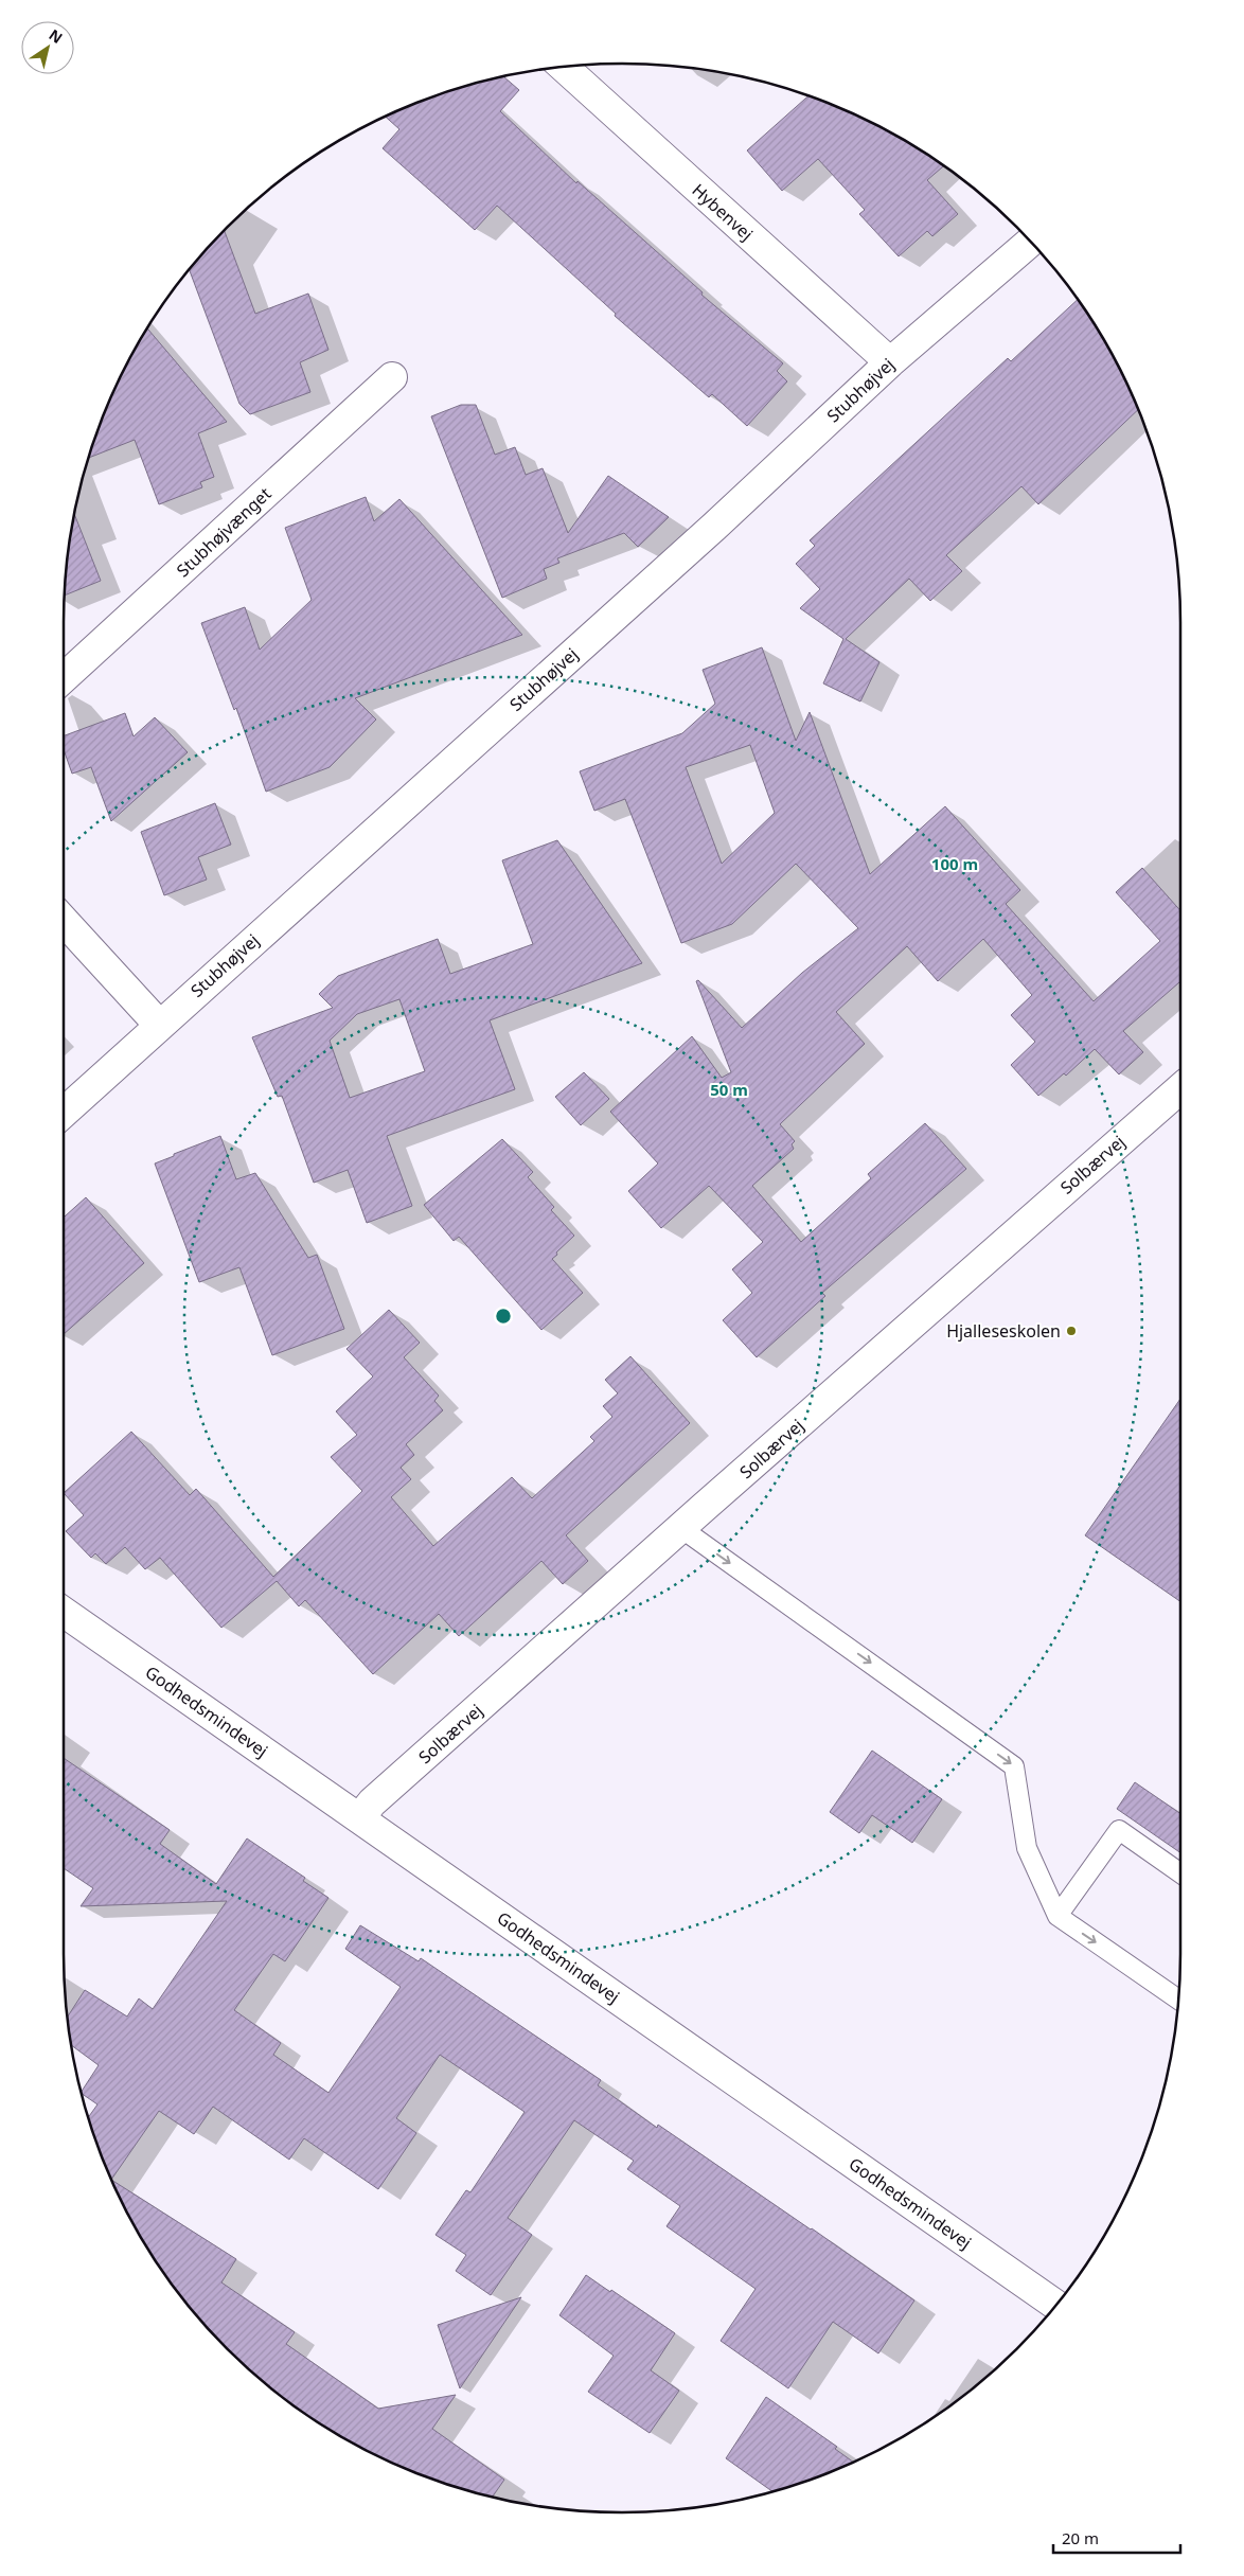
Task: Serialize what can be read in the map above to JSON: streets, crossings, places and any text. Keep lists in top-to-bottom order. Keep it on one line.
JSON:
{"streets":{"street":["Hybenvej","Stubhøjvej","Stubhøjvænget","Solbærvej","Godhedsmindevej"]},"crossings":[["Hybenvej","Stubhøjvej"],["Solbærvej","Godhedsmindevej"]],"places":["Hjalleseskolen"],"scale_bar":"20 m","north":"top right","rings":["100 m","50 m"]}
